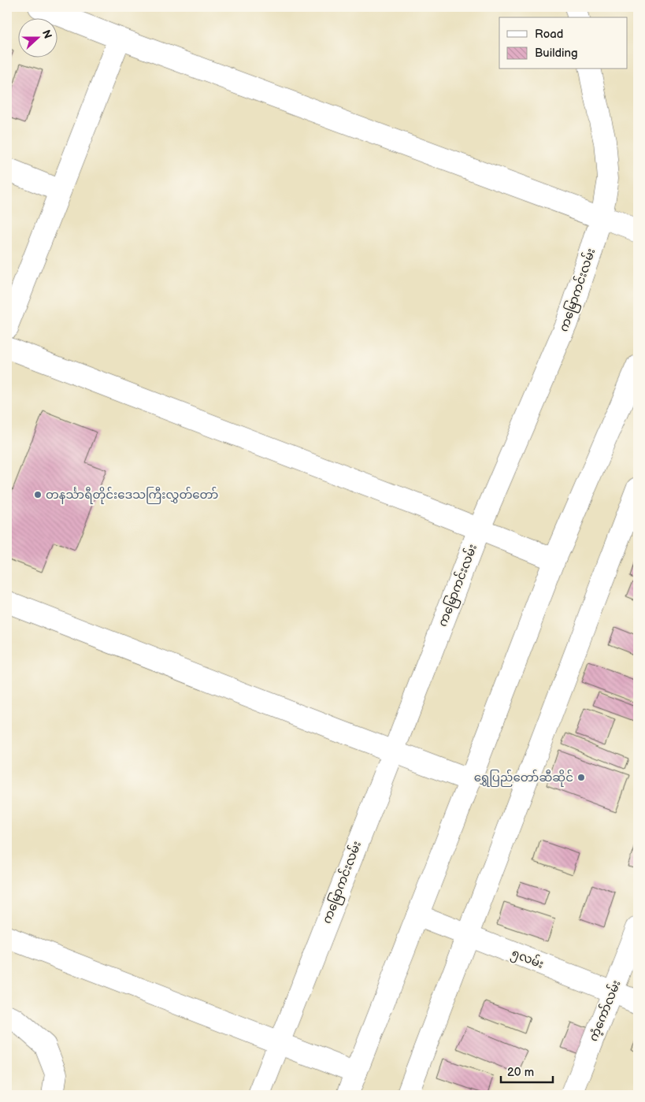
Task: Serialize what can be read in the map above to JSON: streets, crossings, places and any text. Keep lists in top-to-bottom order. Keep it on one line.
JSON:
{"streets":{"main road":["ကမြောကင်းလမ်း","၅လမ်း","ကံ့ကော်လမ်း"]},"crossings":[["၅လမ်း","ကံ့ကော်လမ်း"]],"places":["တနင်္သာရီတိုင်းဒေသကြီးလွှတ်တော်","ရွှေပြည်တော်ဆီဆိုင်"],"legend":["Road","Building"],"scale_bar":"20 m","north":"right"}
